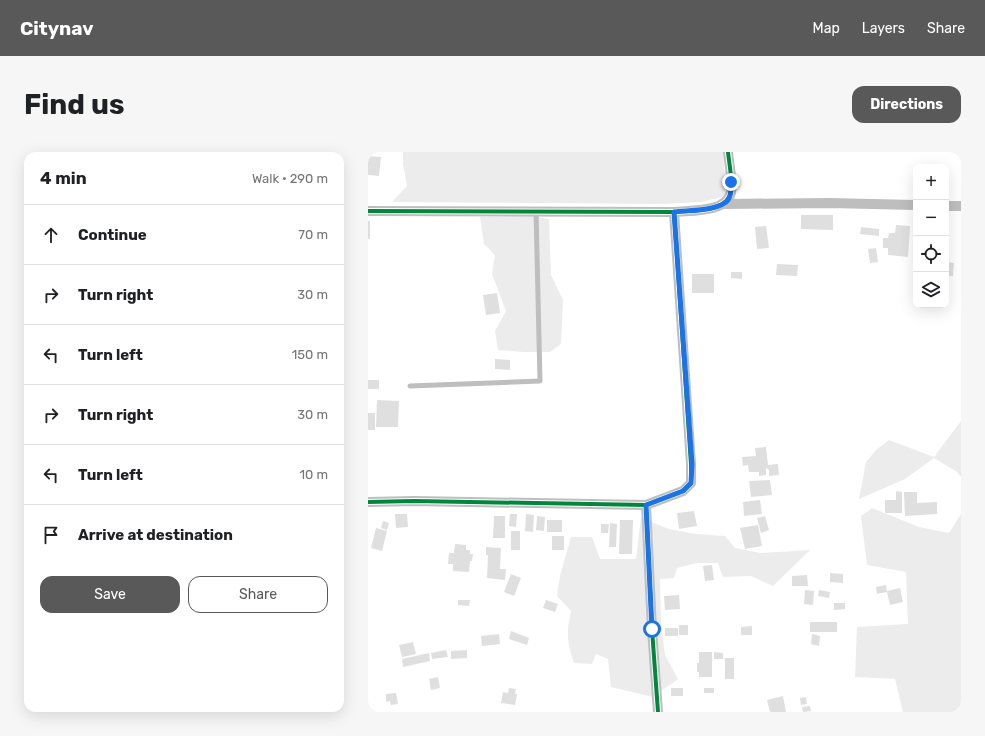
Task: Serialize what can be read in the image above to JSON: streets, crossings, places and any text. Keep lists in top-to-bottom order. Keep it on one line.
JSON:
{"page":{"header":"Citynav","nav":["Map","Layers","Share"],"buttons":["Directions",["Save","Share"]],"title":"Find us","heading":["4 min","Walk · 290 m"],"map_buttons":["+","−"],"list":[["Continue","70 m"],["Turn right","30 m"],["Turn left","150 m"],["Turn right","30 m"],["Turn left","10 m"],"Arrive at destination"]}}
